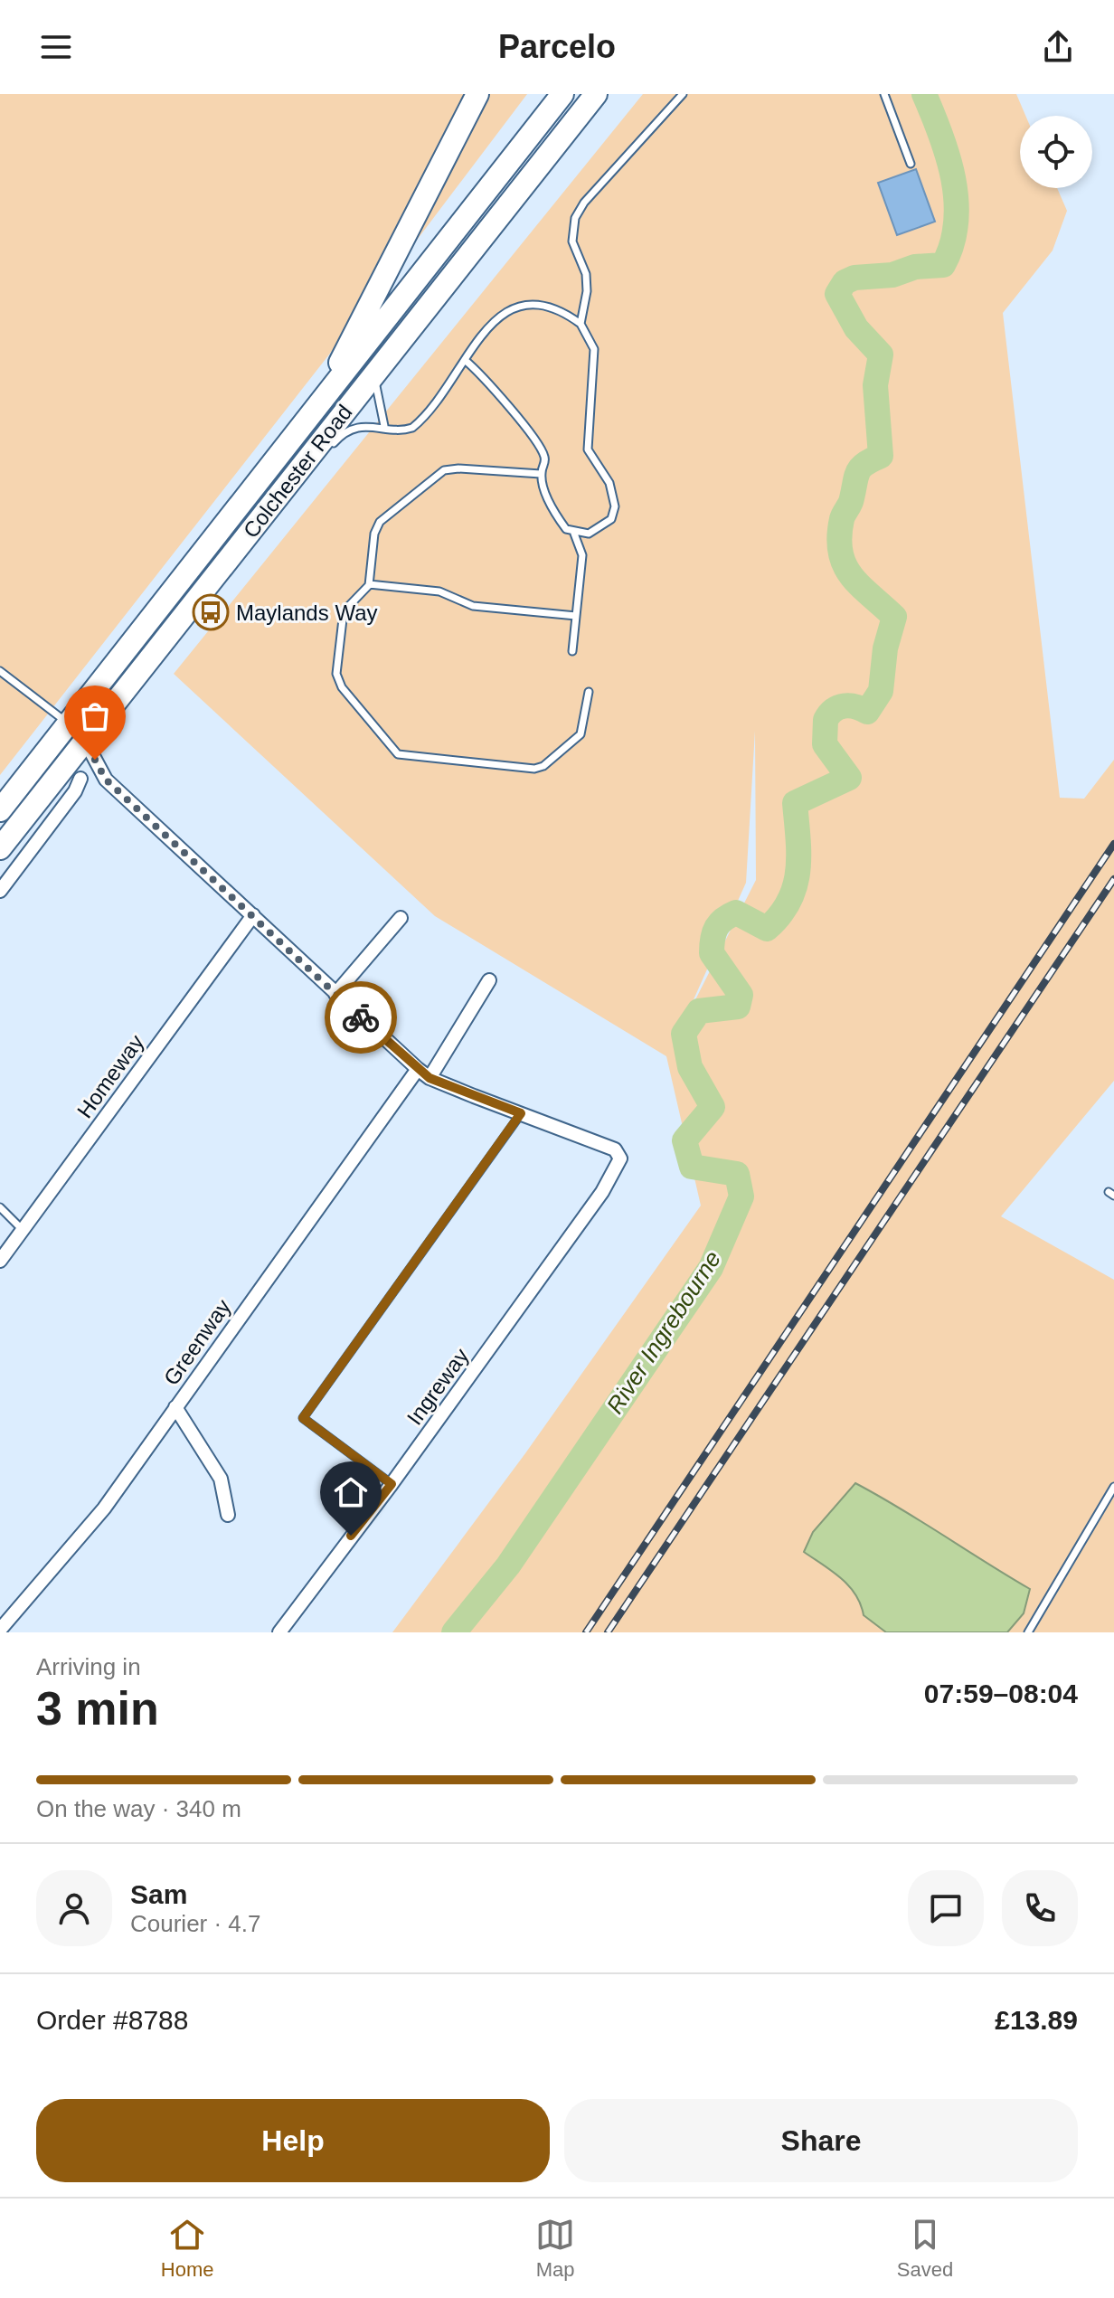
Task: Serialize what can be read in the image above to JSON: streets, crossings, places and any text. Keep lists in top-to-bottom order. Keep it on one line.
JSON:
{"streets":{"highway":["Colchester Road"],"street":["Homeway","Greenway","Ingreway"]},"water":["River Ingrebourne"],"places":{"bus stop":["Maylands Way"]},"page":{"header":"Parcelo","heading":["3 min","Arriving in","07:59–08:04"],"panel":["Sam","Courier · 4.7","Order #8788","£13.89"],"bar":"On the way · 340 m","buttons":["Help","Share"],"tabs":["Home","Map","Saved"]}}
